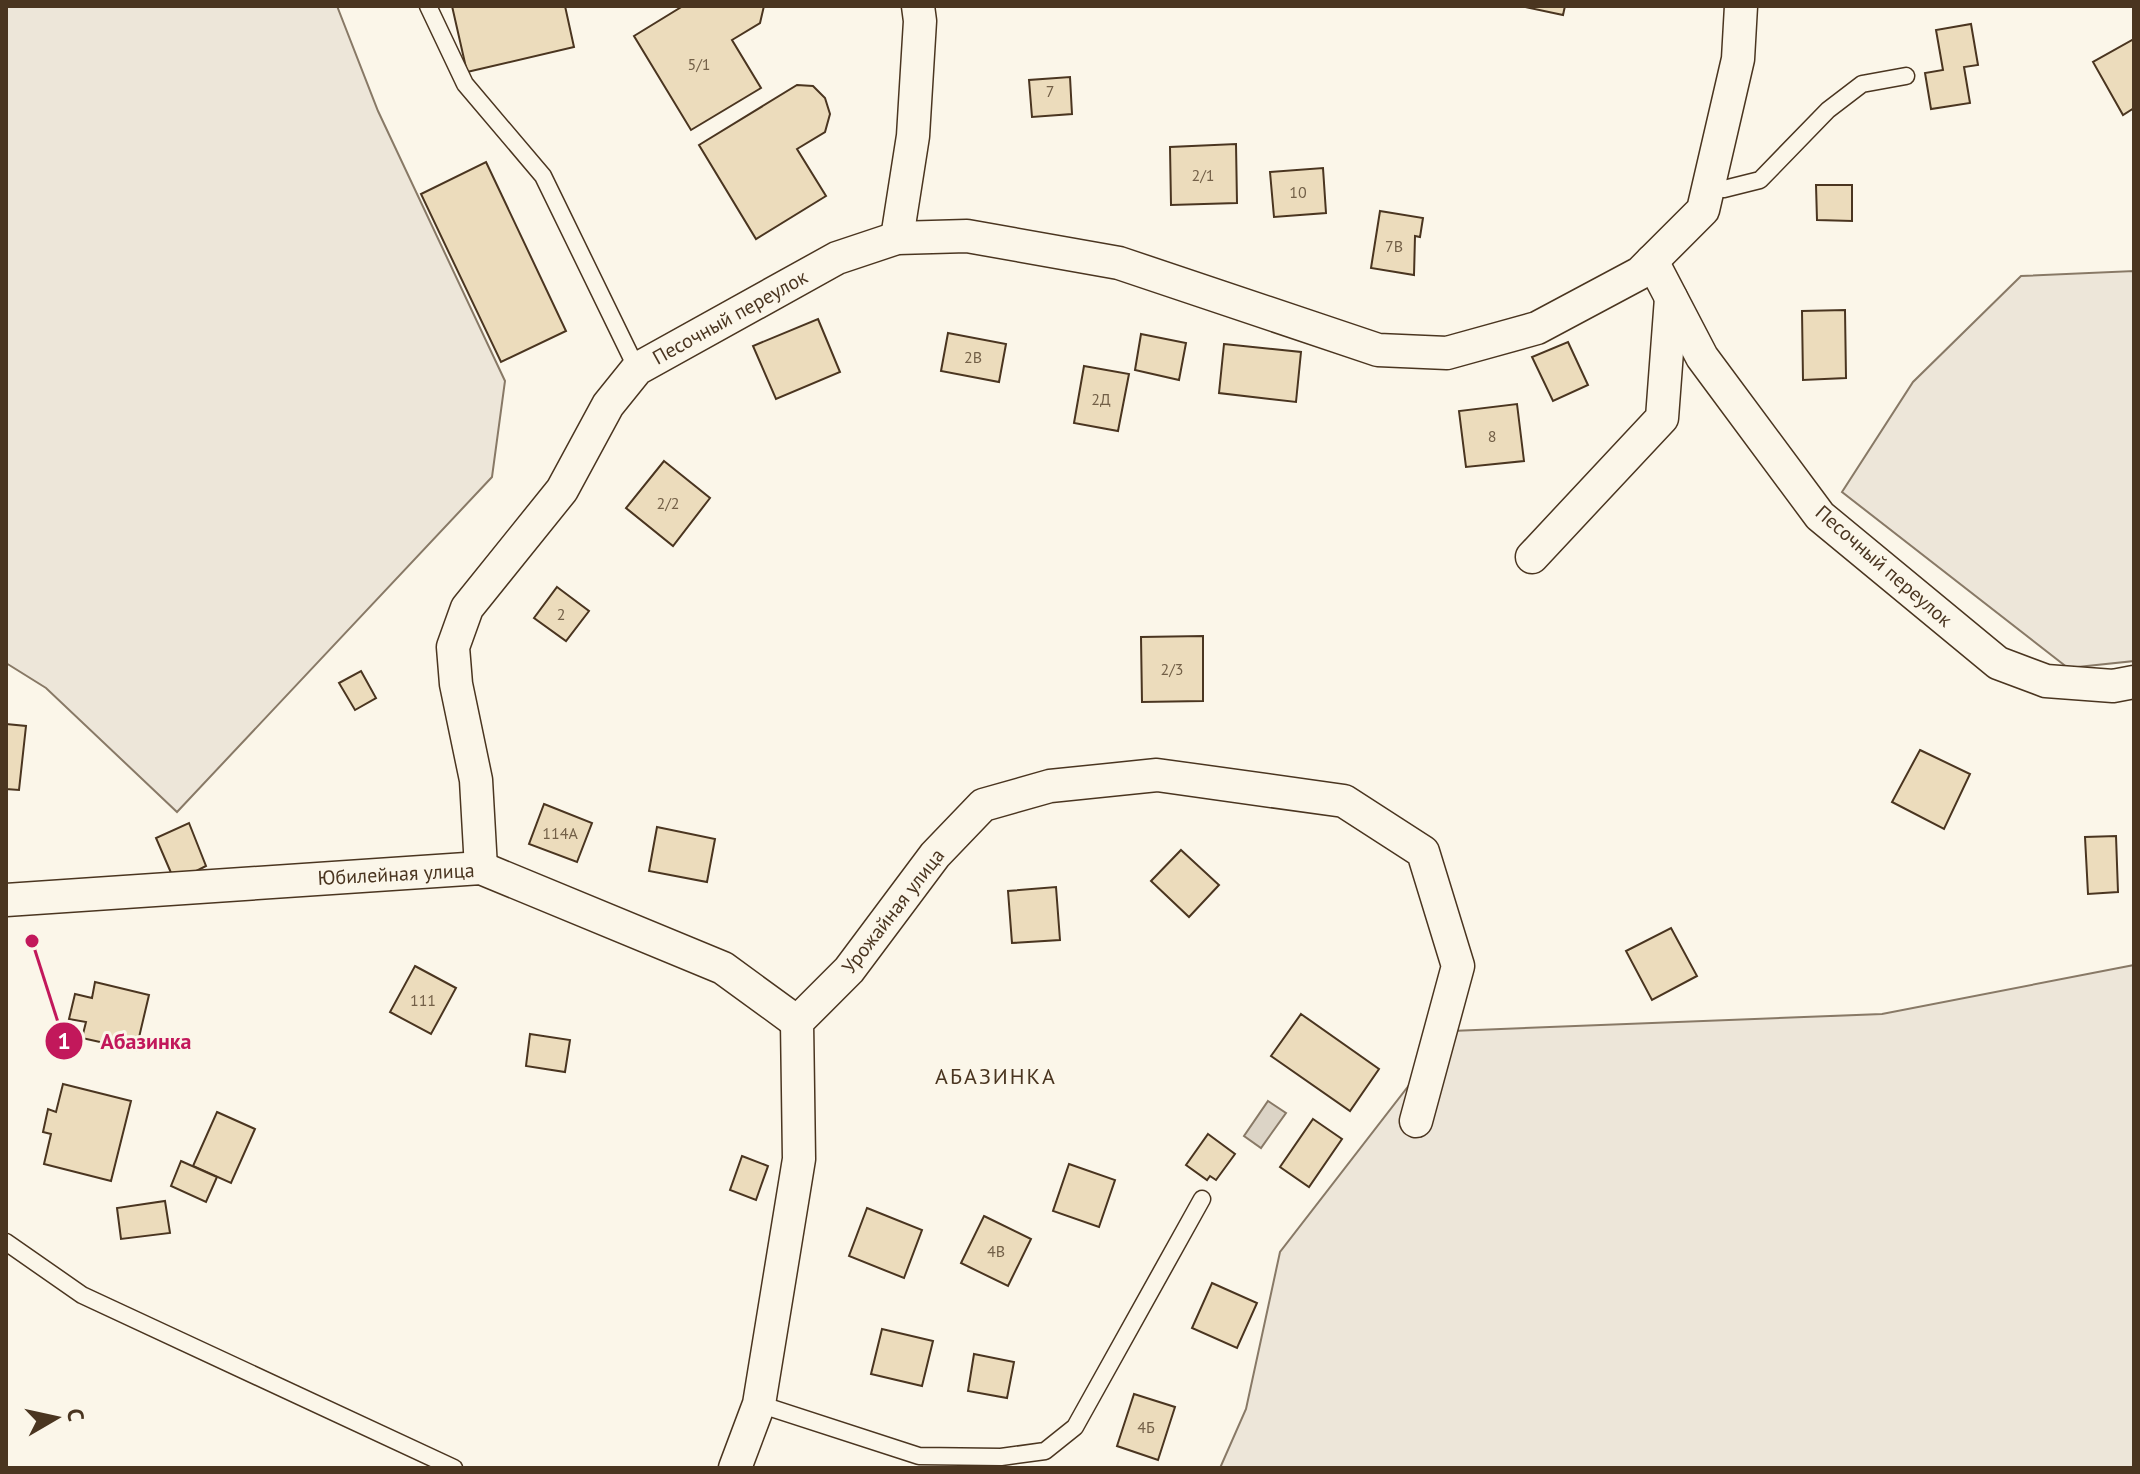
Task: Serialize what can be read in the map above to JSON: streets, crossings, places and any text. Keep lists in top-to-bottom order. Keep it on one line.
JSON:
{"streets":{"street":["Песочный переулок","Юбилейная улица","Урожайная улица"]},"crossings":[["Песочный переулок","Юбилейная улица"],["Юбилейная улица","Урожайная улица"]],"districts":["АБАЗИНКА"],"places":["Абазинка"],"house_numbers":["5/1","7","2/1","10","7В","2В","2Д","8","2/2","2","2/3","114А","111","4В","4Б"],"north":"right"}
